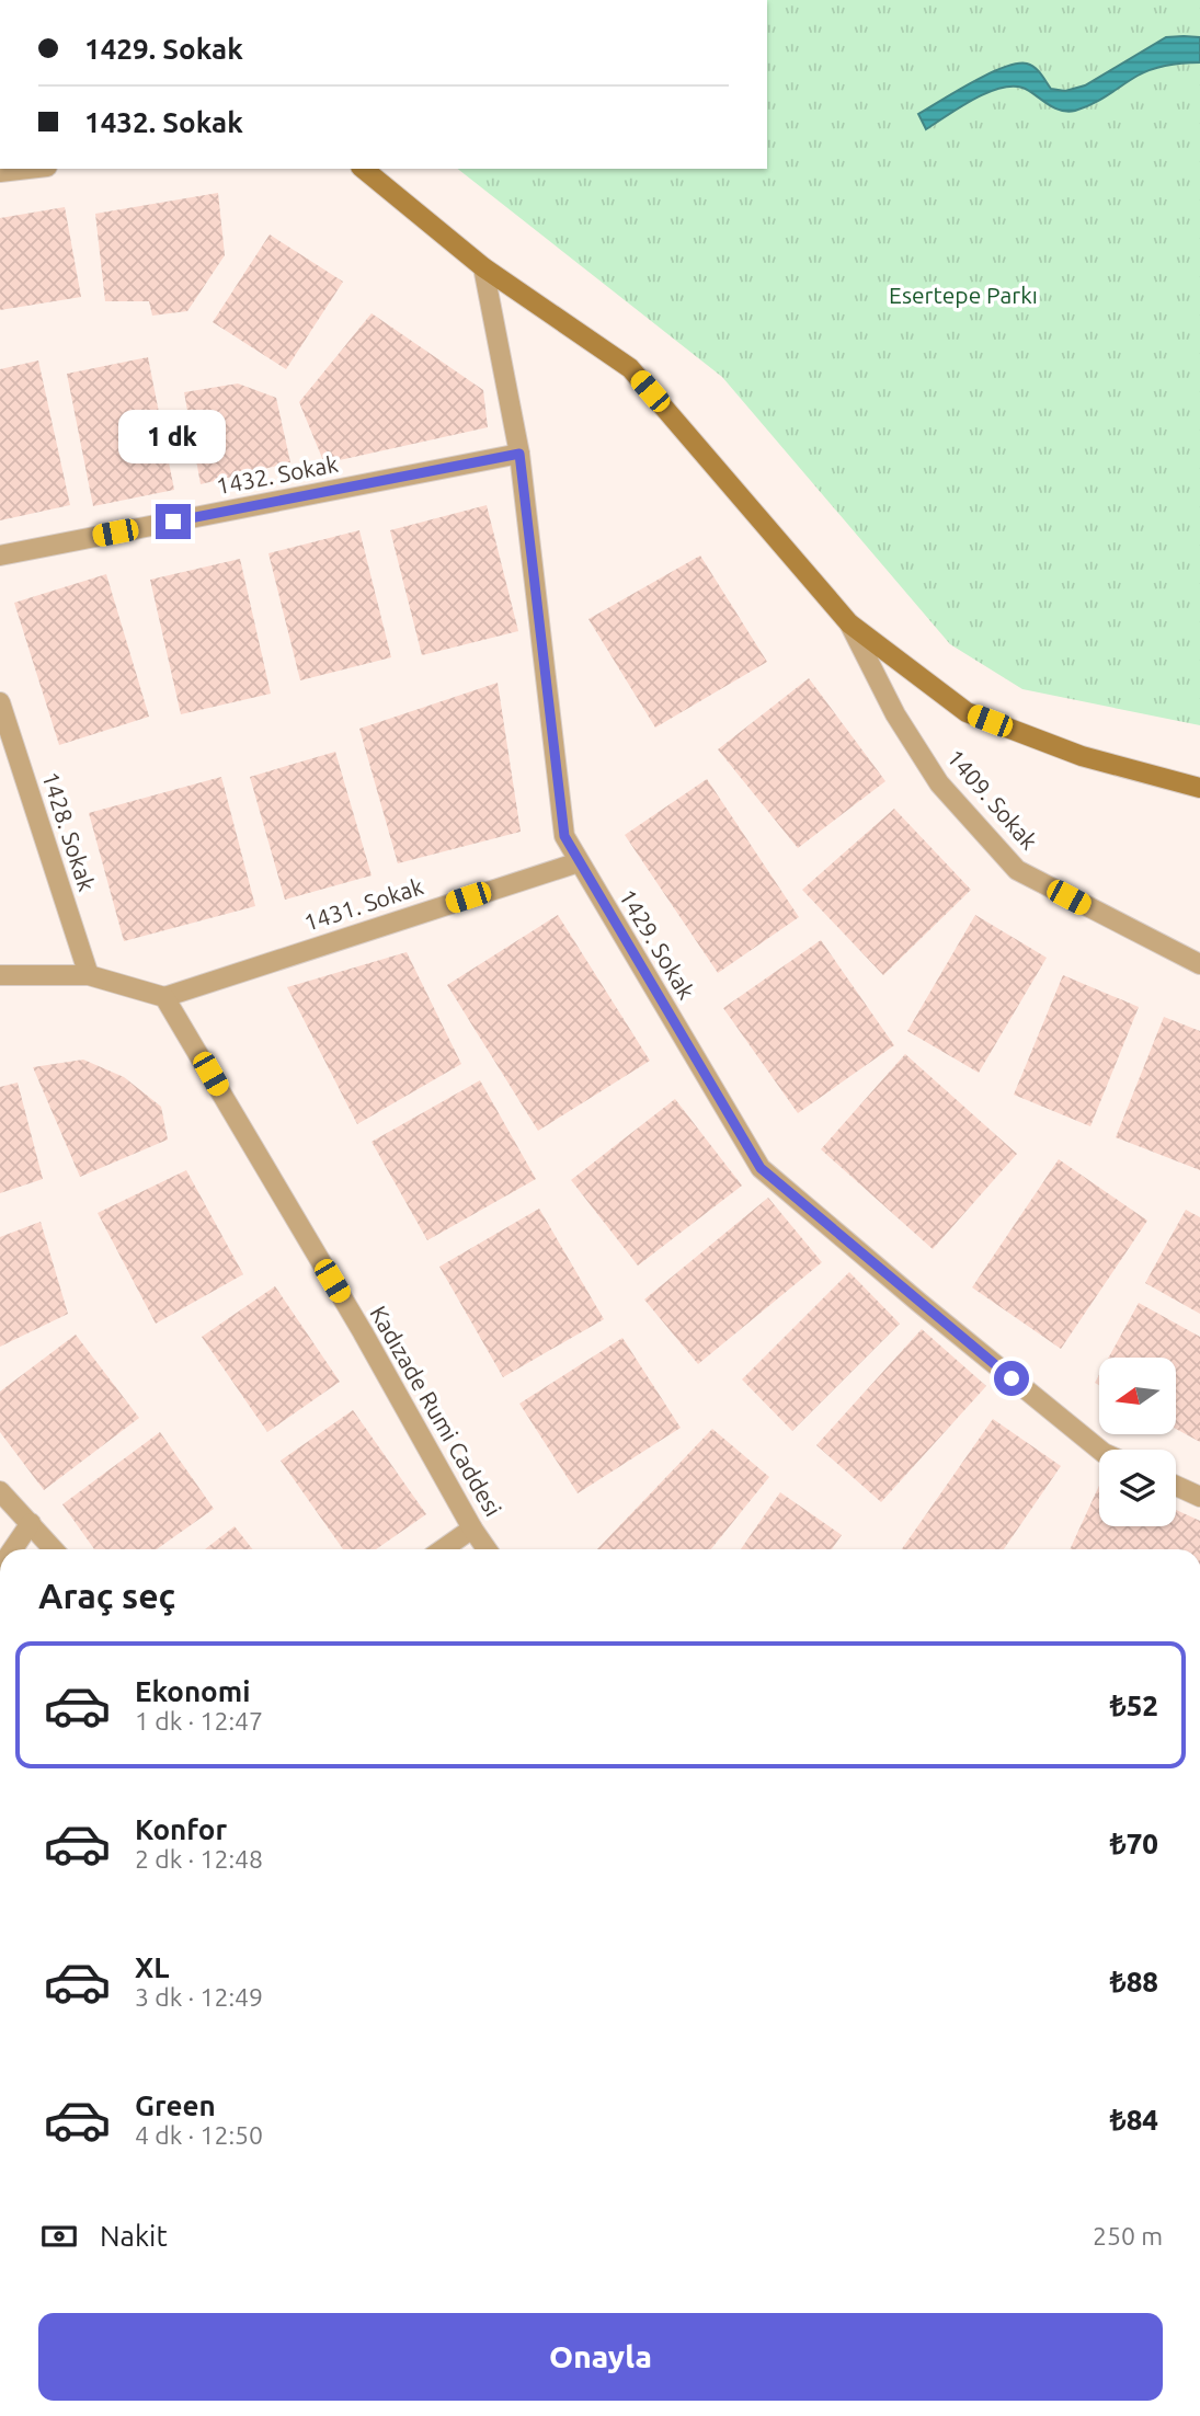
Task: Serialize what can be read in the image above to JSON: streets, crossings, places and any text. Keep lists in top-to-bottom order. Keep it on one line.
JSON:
{"streets":{"street":["1432. Sokak","1409. Sokak","1428. Sokak","1431. Sokak","1429. Sokak","Kadızade Rumi Caddesi"]},"crossings":[["1432. Sokak","1429. Sokak"],["1431. Sokak","1429. Sokak"],["1431. Sokak","Kadızade Rumi Caddesi"]],"parks":["Esertepe Parkı"],"north":"left","page":{"banner":["1429. Sokak","1432. Sokak"],"bubble":"1 dk","heading":"Araç seç","list":[{"name":"Ekonomi","note":"1 dk · 12:47","value":"₺52"},{"name":"Konfor","note":"2 dk · 12:48","value":"₺70"},{"name":"XL","note":"3 dk · 12:49","value":"₺88"},{"name":"Green","note":"4 dk · 12:50","value":"₺84"}],"pay":["Nakit","250 m"],"buttons":"Onayla"}}
